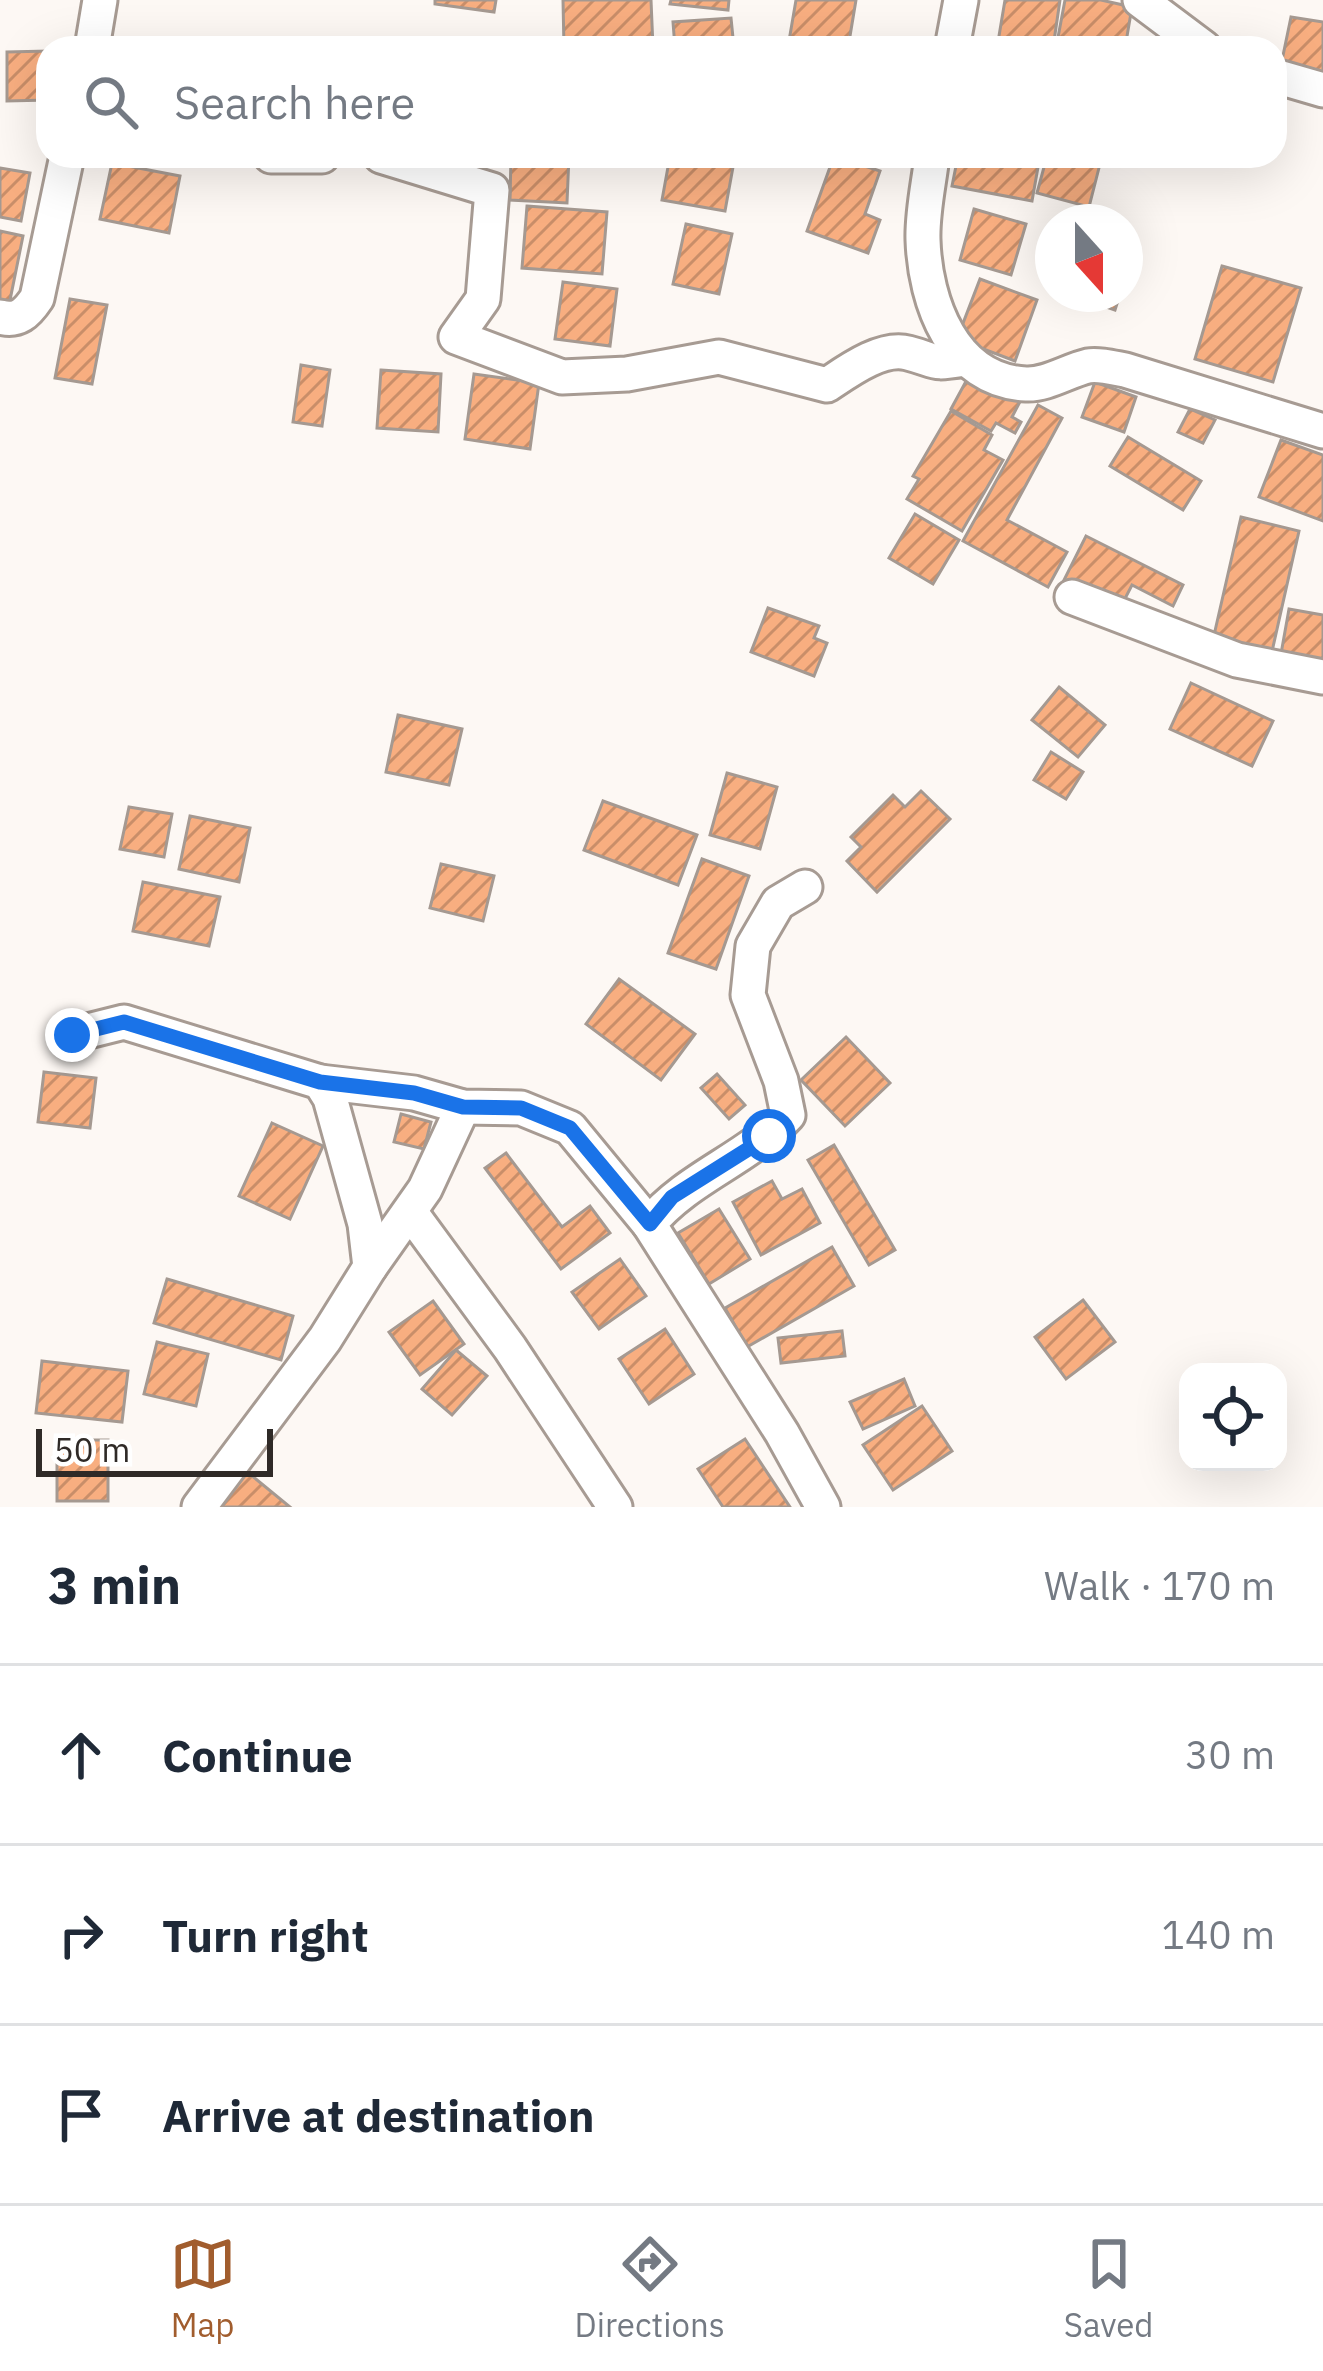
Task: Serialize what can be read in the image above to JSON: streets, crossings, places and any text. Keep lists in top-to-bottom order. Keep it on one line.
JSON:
{"scale_bar":"50 m","north":"bottom","page":{"search":"Search here","scale":"50 m","heading":["3 min","Walk · 170 m"],"list":[["Continue","30 m"],["Turn right","140 m"],"Arrive at destination"],"nav":["Map","Directions","Saved"]}}
